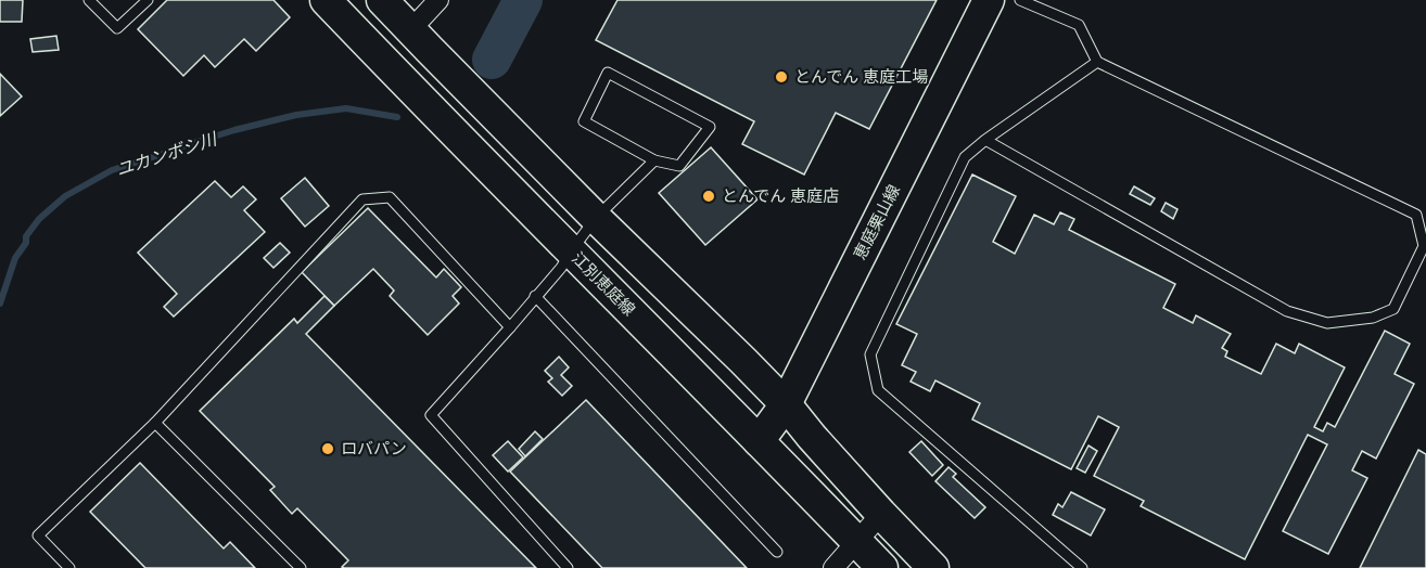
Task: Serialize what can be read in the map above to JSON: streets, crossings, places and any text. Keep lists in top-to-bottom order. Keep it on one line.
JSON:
{"streets":{"main road":["恵庭栗山線","江別恵庭線"]},"crossings":[["恵庭栗山線","江別恵庭線"]],"water":["ユカンボシ川"],"places":["とんでん 恵庭工場","とんでん 恵庭店","ロバパン"]}
